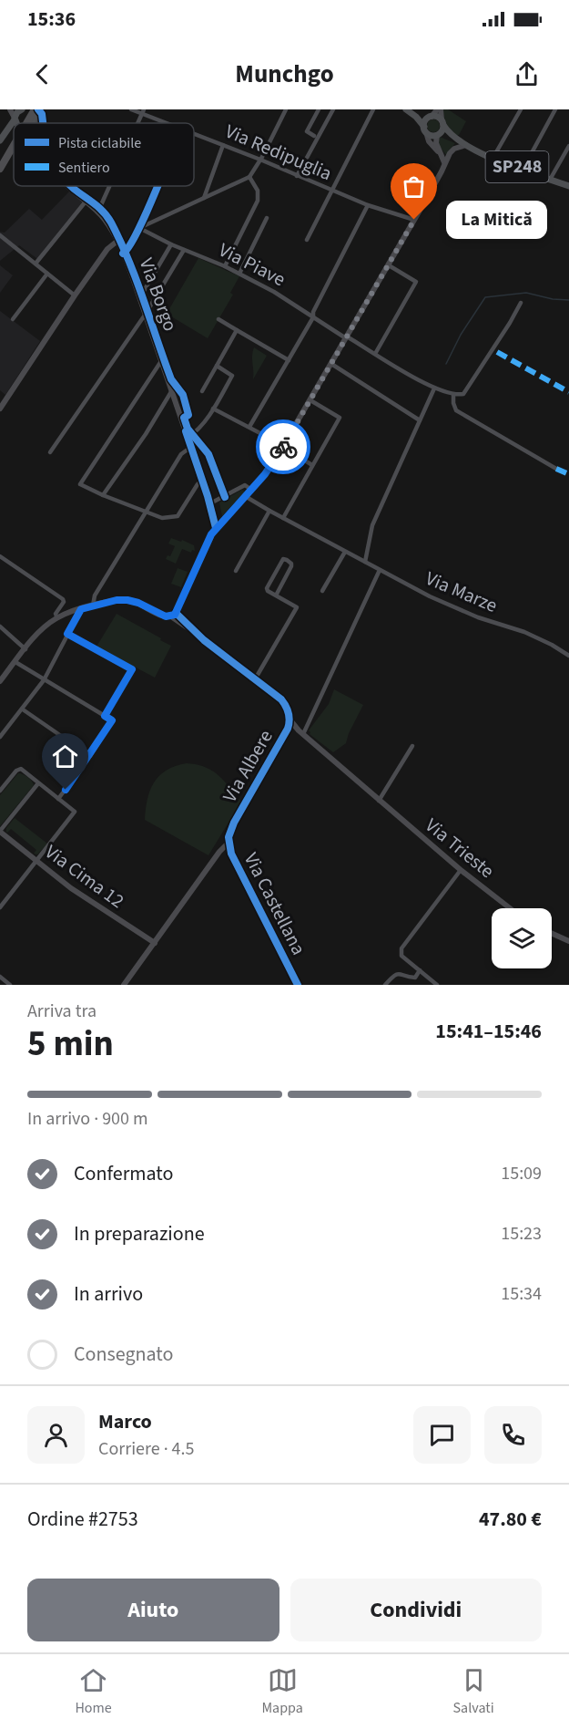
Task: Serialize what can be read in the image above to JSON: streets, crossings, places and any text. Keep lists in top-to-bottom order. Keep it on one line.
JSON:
{"streets":{"main road":["SP248"],"street":["Via Redipuglia","Via Piave","Via Marze","Via Albere","Via Trieste","Via Cima 12","Via Castellana"],"cycle path":["Via Borgo"]},"crossings":[["Via Albere","Via Trieste"],["Via Albere","Via Castellana"]],"places":["La Mitică"],"legend":["Pista ciclabile","Sentiero"],"page":{"status":"15:36","header":"Munchgo","bubble":"La Mitică","heading":["5 min","Arriva tra","15:41–15:46"],"panel":["Marco","Corriere · 4.5","Ordine #2753","47.80 €"],"bar":"In arrivo · 900 m","list":[["Confermato","15:09"],["In preparazione","15:23"],["In arrivo","15:34"],"Consegnato"],"buttons":["Aiuto","Condividi"],"tabs":["Home","Mappa","Salvati"]}}
